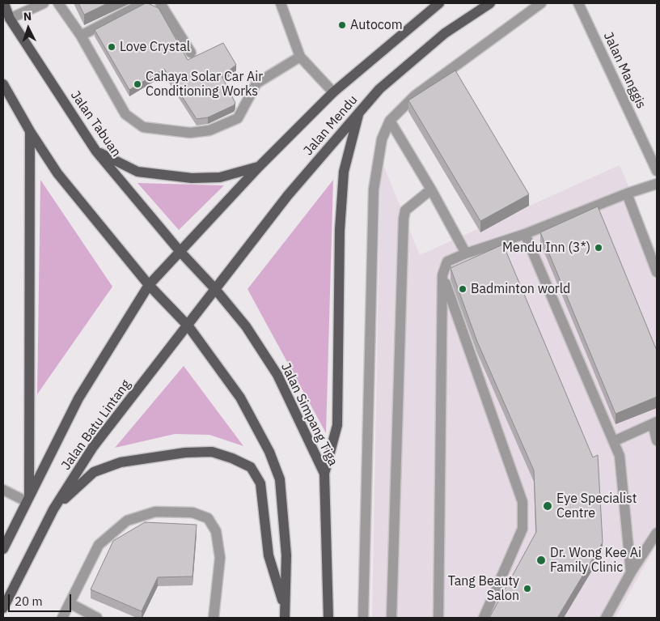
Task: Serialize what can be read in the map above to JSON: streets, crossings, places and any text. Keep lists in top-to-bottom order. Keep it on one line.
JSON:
{"streets":{"main road":["Jalan Tabuan","Jalan Mendu","Jalan Simpang Tiga","Jalan Batu Lintang"],"street":["Jalan Manggis"]},"crossings":[["Jalan Tabuan","Jalan Mendu"],["Jalan Tabuan","Jalan Simpang Tiga"],["Jalan Tabuan","Jalan Batu Lintang"],["Jalan Mendu","Jalan Simpang Tiga"],["Jalan Mendu","Jalan Batu Lintang"],["Jalan Simpang Tiga","Jalan Batu Lintang"]],"places":["Autocom","Love Crystal","Cahaya Solar Car Air Conditioning Works","Mendu Inn (3*)","Badminton world","Eye Specialist Centre","Dr. Wong Kee Ai Family Clinic","Tang Beauty Salon"],"scale_bar":"20 m","north":"top"}
